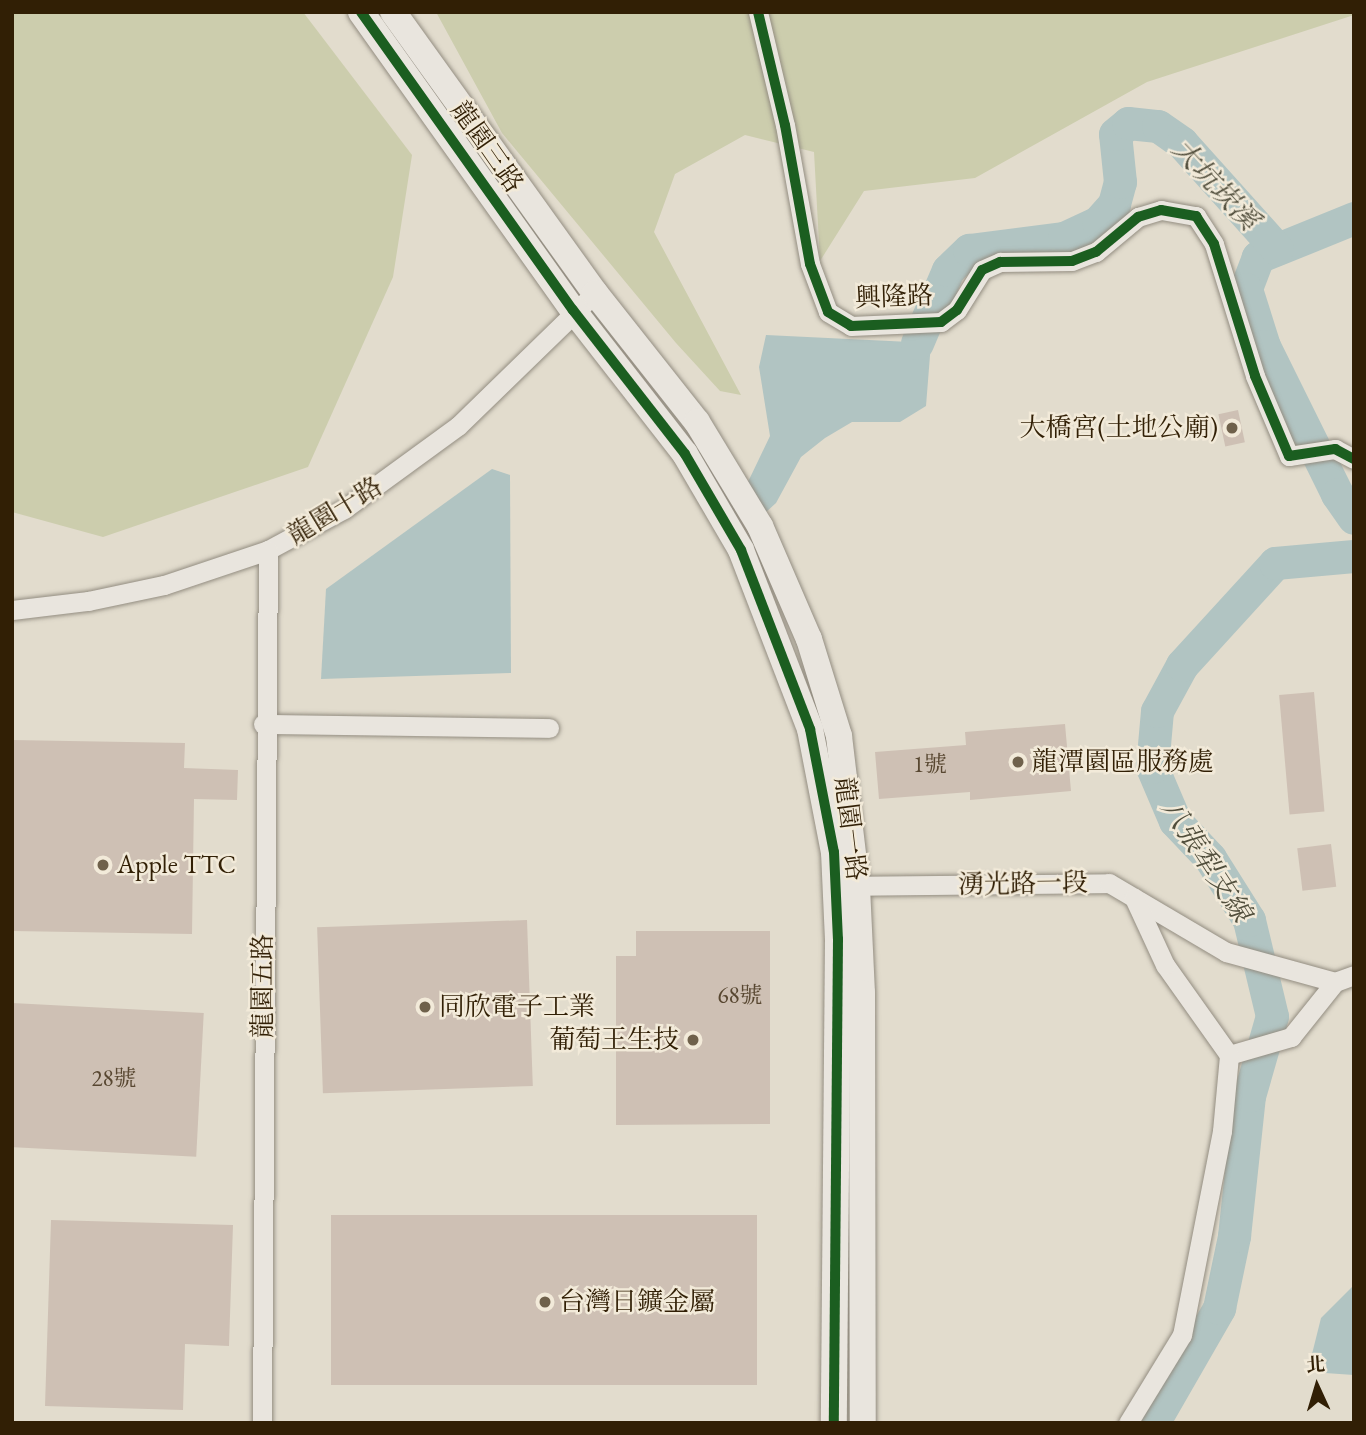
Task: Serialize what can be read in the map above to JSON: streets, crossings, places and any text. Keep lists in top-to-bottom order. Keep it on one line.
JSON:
{"streets":{"street":["龍園三路","興隆路","龍園十路","龍園一路","湧光路一段","龍園五路"]},"crossings":[["龍園三路","龍園十路"],["龍園三路","龍園一路"],["龍園十路","龍園一路"],["龍園十路","龍園五路"],["龍園一路","湧光路一段"]],"water":["大坑崁溪","八張犁支線"],"places":["大橋宮(土地公廟)","龍潭園區服務處","Apple TTC","同欣電子工業","葡萄王生技","台灣日鑛金屬"],"house_numbers":["1號","68號","28號"],"north":"top"}
